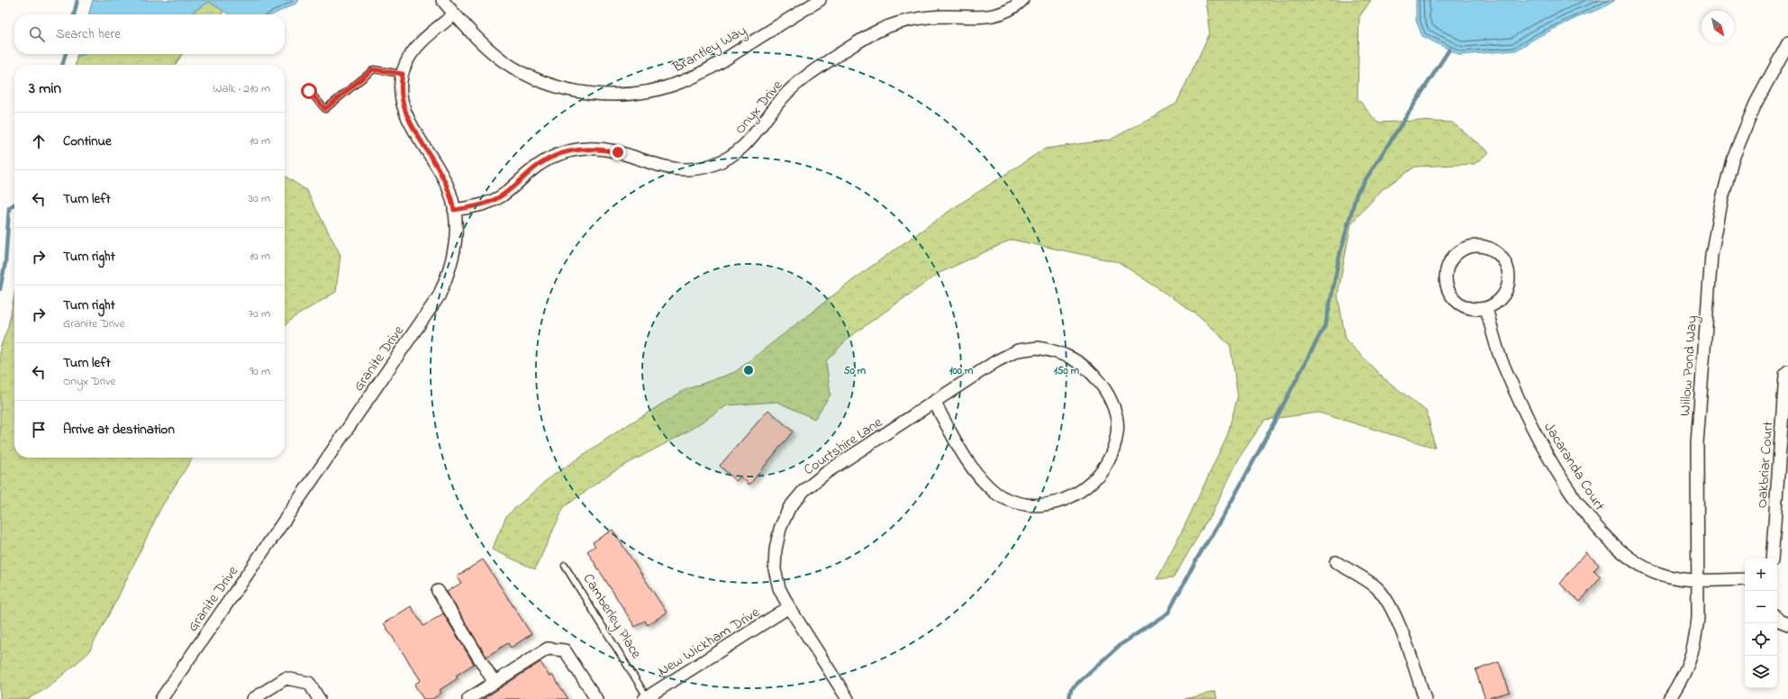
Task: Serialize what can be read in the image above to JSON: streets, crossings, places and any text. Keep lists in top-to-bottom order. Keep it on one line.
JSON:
{"streets":{"street":["Brantley Way","Onyx Drive","Granite Drive","Willow Pond Way","Courtshire Lane","Oakbriar Court","Jacaranda Court","New Wickham Drive"],"lane":["Camberley Place"]},"crossings":[["Brantley Way","Granite Drive"],["Onyx Drive","Granite Drive"],["Willow Pond Way","Jacaranda Court"],["Courtshire Lane","New Wickham Drive"],["Camberley Place","New Wickham Drive"]],"north":"bottom right","page":{"search":"Search here","heading":["3 min","Walk · 210 m"],"list":[["Continue","10 m"],["Turn left","30 m"],["Turn right","10 m"],["Turn right","Granite Drive","70 m"],["Turn left","Onyx Drive","90 m"],"Arrive at destination"],"map_buttons":["+","−"]},"rings":["50 m","100 m","150 m"]}
